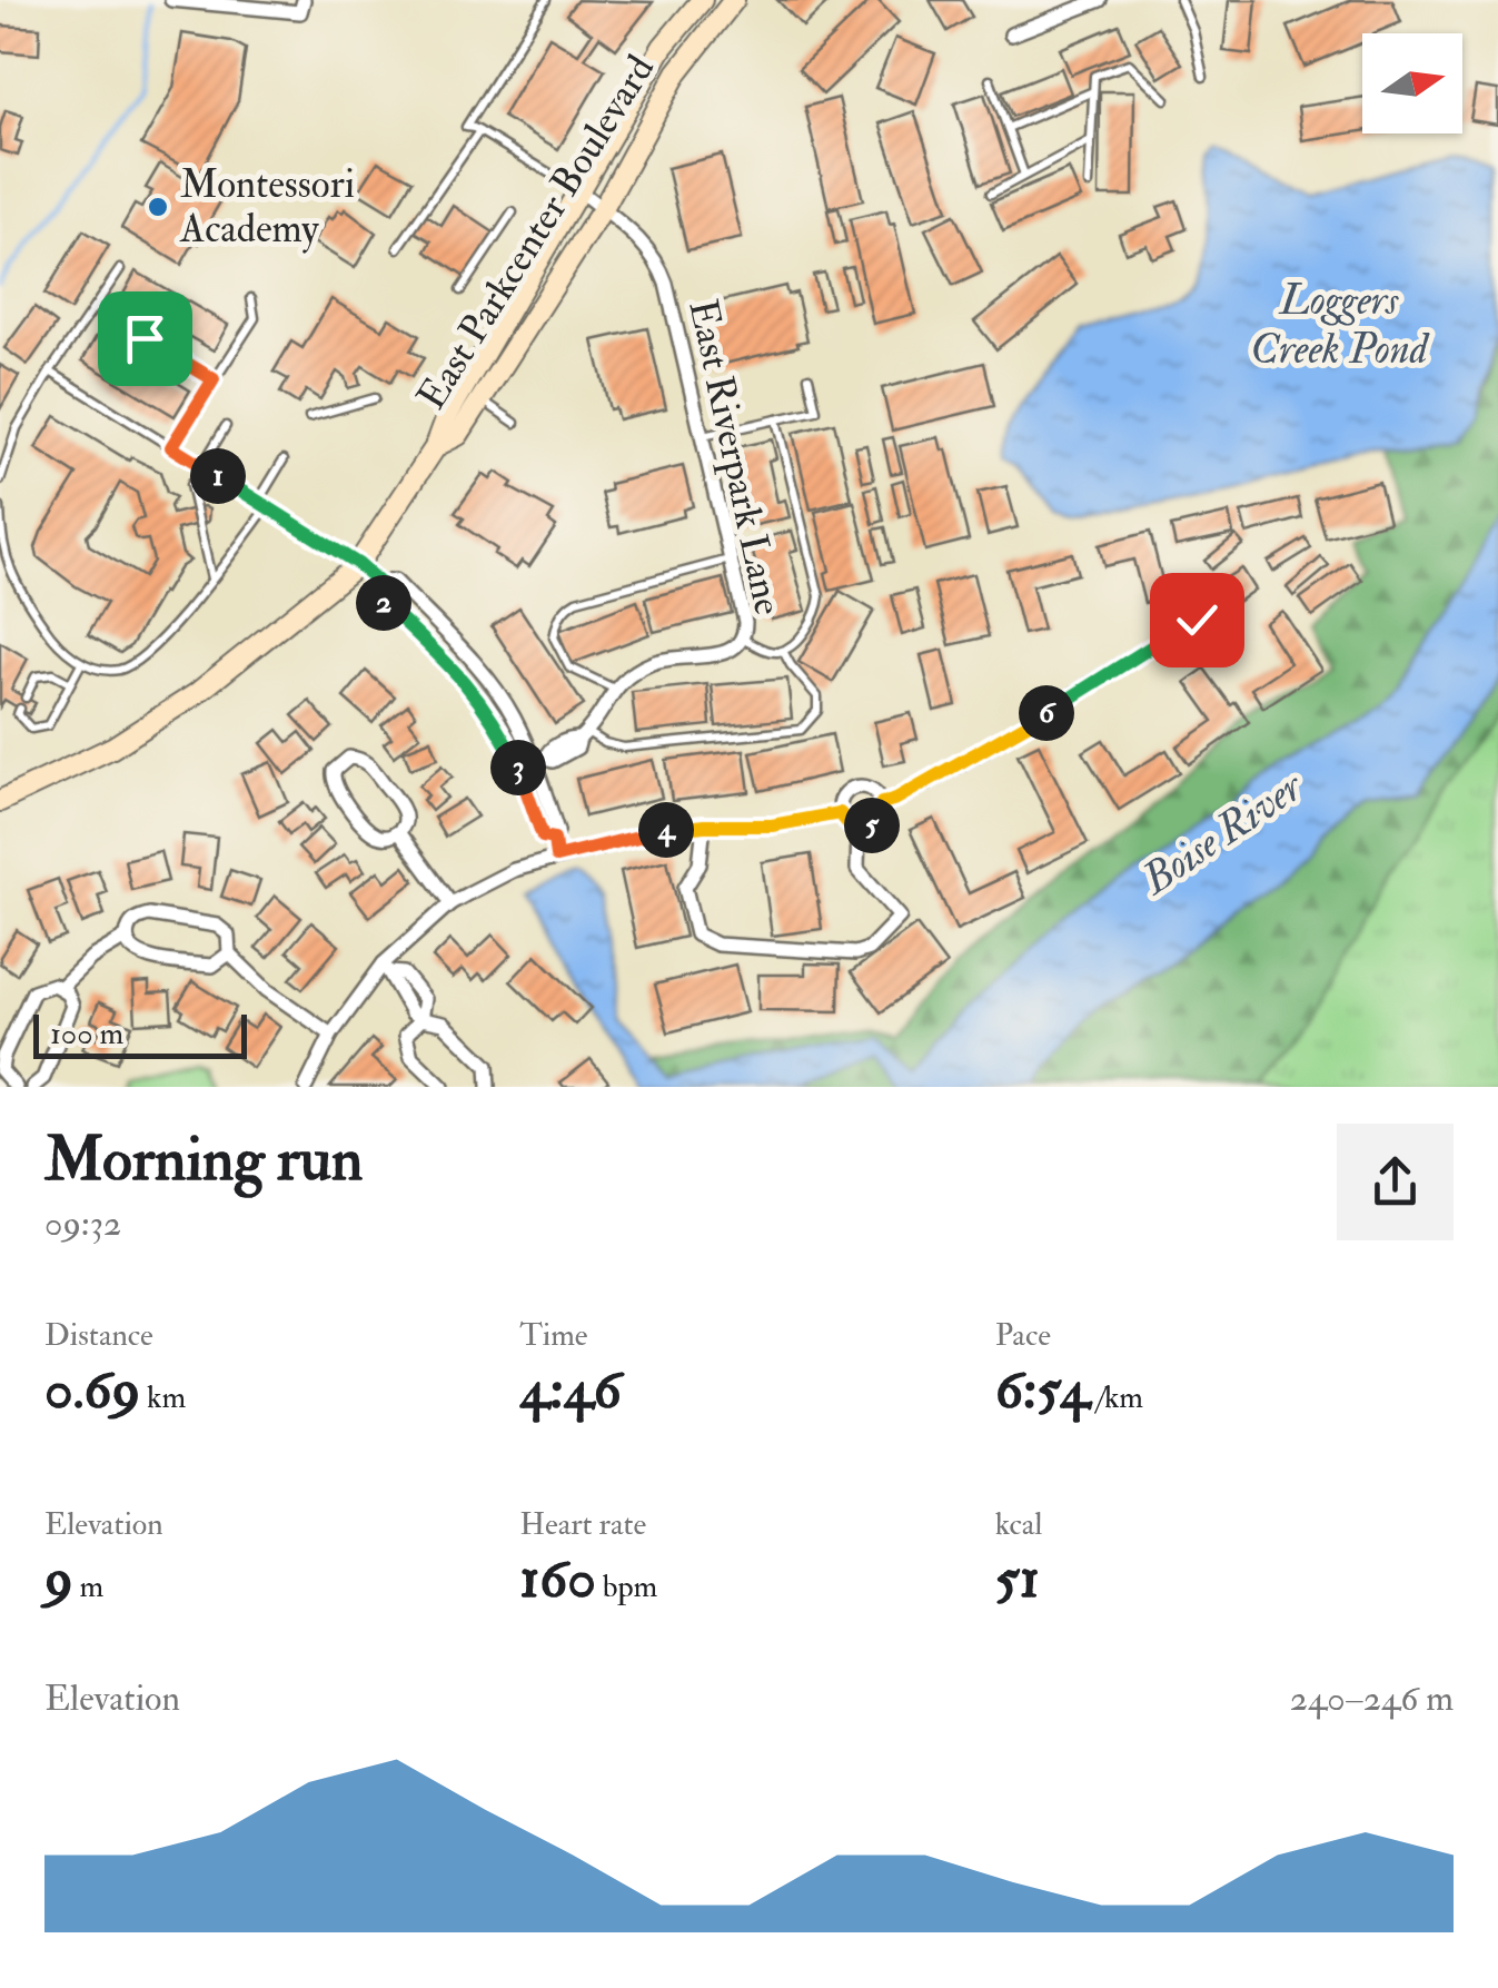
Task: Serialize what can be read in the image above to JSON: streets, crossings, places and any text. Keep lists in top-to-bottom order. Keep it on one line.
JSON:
{"streets":{"main road":["East Parkcenter Boulevard"],"street":["East Riverpark Lane"]},"crossings":[["East Parkcenter Boulevard","East Riverpark Lane"]],"water":["Loggers Creek Pond","Boise River"],"places":["Montessori Academy"],"scale_bar":"100 m","north":"right","page":{"pins":["1","2","6","3","5","4"],"scale":"100 m","heading":["Morning run","09:32"],"stats":[["Distance","0.69 km"],["Time","4:46"],["Pace","6:54 /km"],["Elevation","9 m"],["Heart rate","160 bpm"],["kcal","51"]],"chart":["Elevation","240–246 m"]}}
